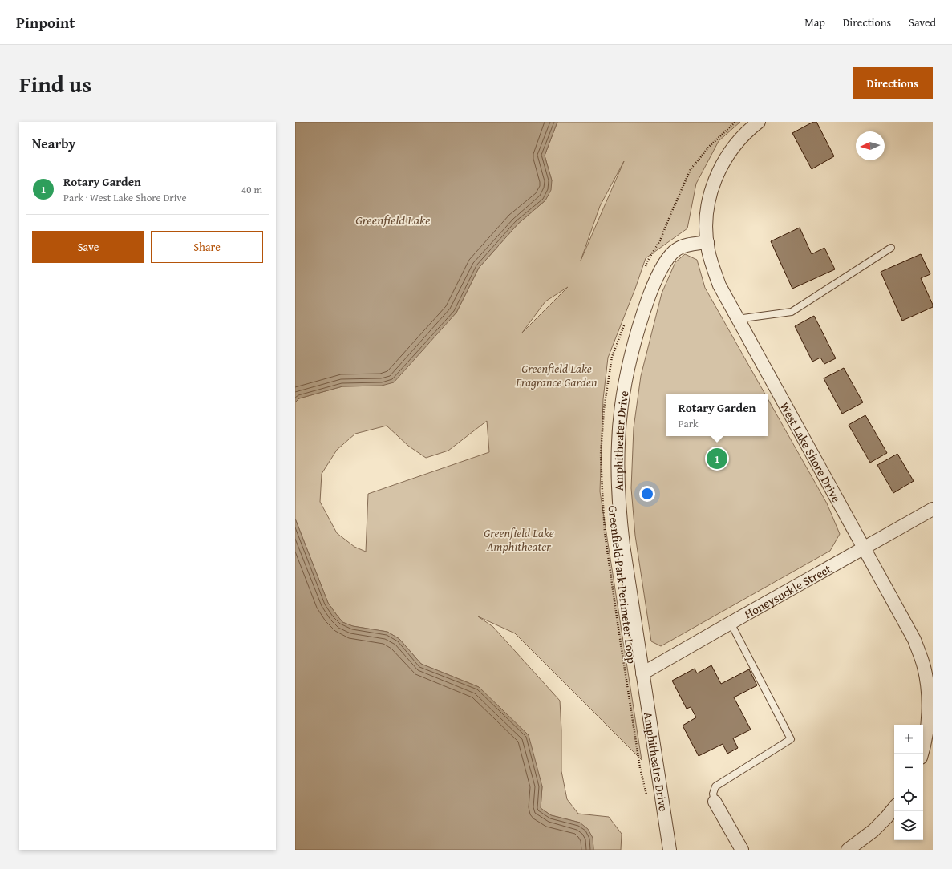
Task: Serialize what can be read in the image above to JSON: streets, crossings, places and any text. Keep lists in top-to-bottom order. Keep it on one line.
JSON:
{"streets":{"street":["Amphitheater Drive","West Lake Shore Drive","Honeysuckle Street","Amphitheatre Drive"],"path":["Greenfield Park Perimeter Loop"]},"crossings":[["Amphitheater Drive","West Lake Shore Drive"],["Amphitheater Drive","Honeysuckle Street"],["Amphitheater Drive","Amphitheatre Drive"],["West Lake Shore Drive","Honeysuckle Street"],["Honeysuckle Street","Amphitheatre Drive"]],"water":["Greenfield Lake"],"parks":["Greenfield Lake Fragrance Garden","Greenfield Lake Amphitheater"],"north":"left","page":{"header":"Pinpoint","nav":["Map","Directions","Saved"],"title":"Find us","buttons":["Directions",["Save","Share"]],"heading":"Nearby","list":[{"mark":"1","name":"Rotary Garden","note":"Park · West Lake Shore Drive","value":"40 m"}],"popup":["Rotary Garden","Park"],"pins":"1","map_buttons":["+","−"]}}
